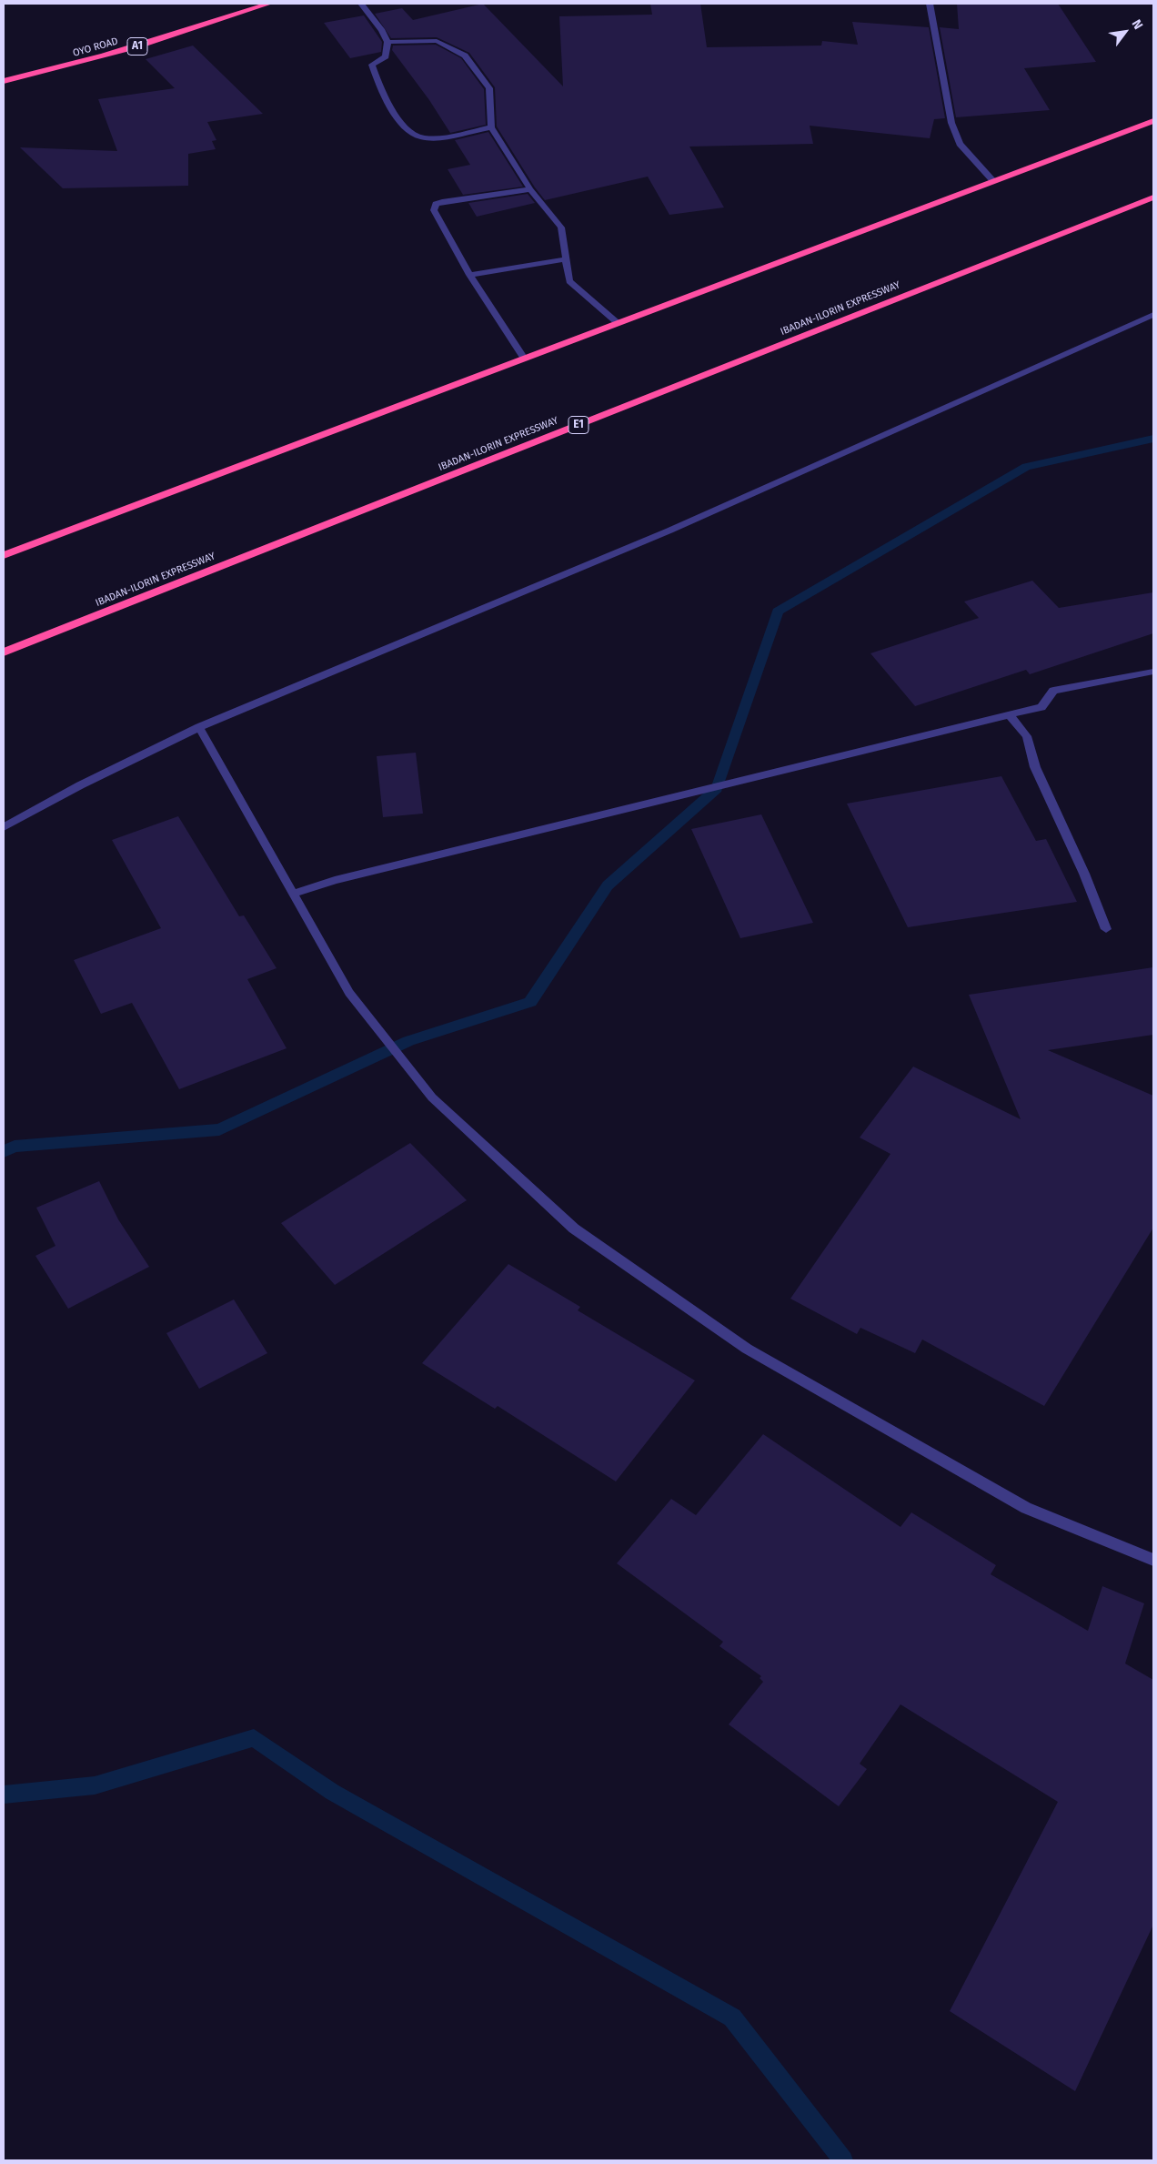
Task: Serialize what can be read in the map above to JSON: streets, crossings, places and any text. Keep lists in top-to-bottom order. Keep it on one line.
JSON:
{"streets":{"highway":["A1","OYO ROAD","IBADAN-ILORIN EXPRESSWAY","E1"]},"north":"top right"}
